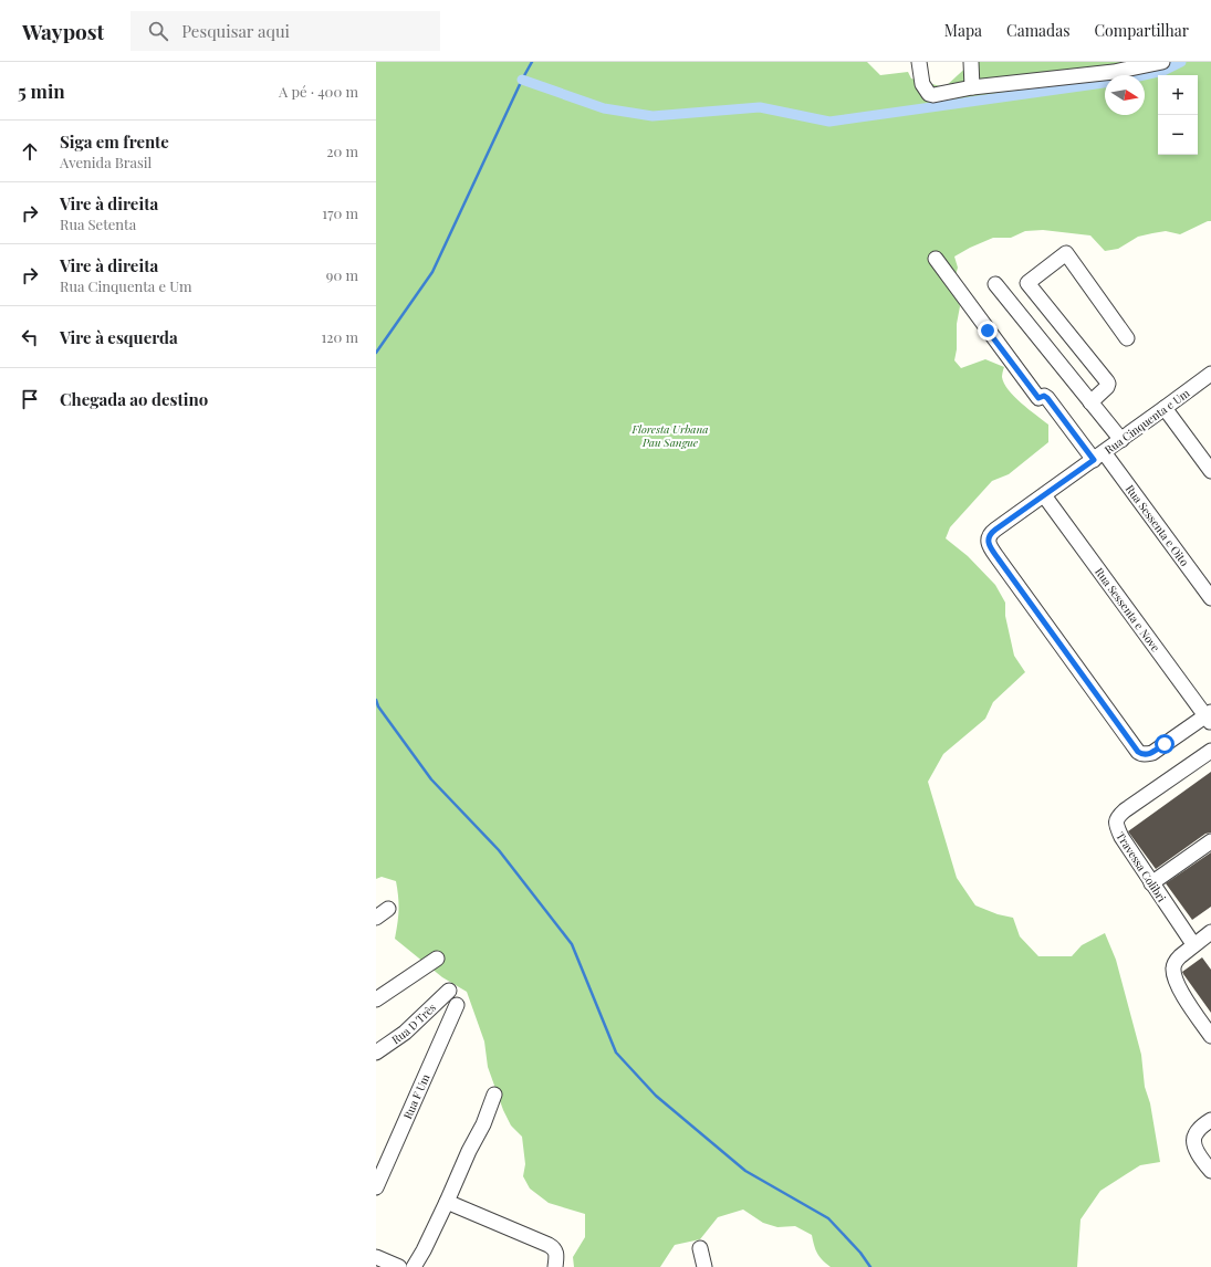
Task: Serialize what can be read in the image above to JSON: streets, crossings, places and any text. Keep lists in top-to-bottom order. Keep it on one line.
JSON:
{"streets":{"street":["Rua Cinquenta e Um","Rua Sessenta e Oito","Rua Sessenta e Nove","Travessa Colibri","Rua D Três","Rua F Um"]},"crossings":[["Rua Cinquenta e Um","Rua Sessenta e Oito"],["Rua Cinquenta e Um","Rua Sessenta e Nove"]],"parks":["Floresta Urbana Pau Sangue"],"north":"right","page":{"header":"Waypost","search":"Pesquisar aqui","nav":["Mapa","Camadas","Compartilhar"],"heading":["5 min","A pé · 400 m"],"map_buttons":["+","−"],"list":[["Siga em frente","Avenida Brasil","20 m"],["Vire à direita","Rua Setenta","170 m"],["Vire à direita","Rua Cinquenta e Um","90 m"],["Vire à esquerda","120 m"],"Chegada ao destino"]}}
